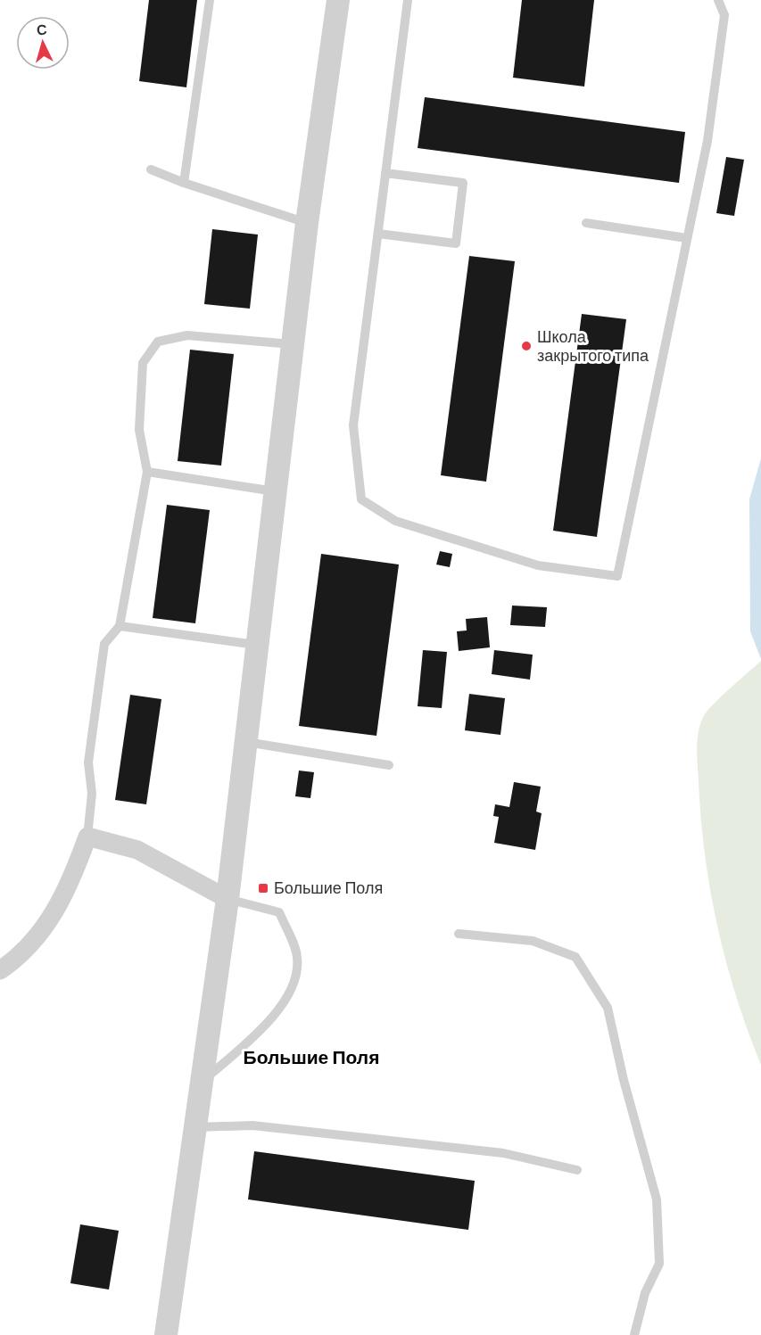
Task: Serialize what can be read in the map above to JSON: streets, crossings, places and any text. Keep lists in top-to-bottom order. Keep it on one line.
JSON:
{"districts":["Большие Поля"],"places":{"other":["Школа закрытого типа"],"transit":["Большие Поля"]},"north":"top"}
